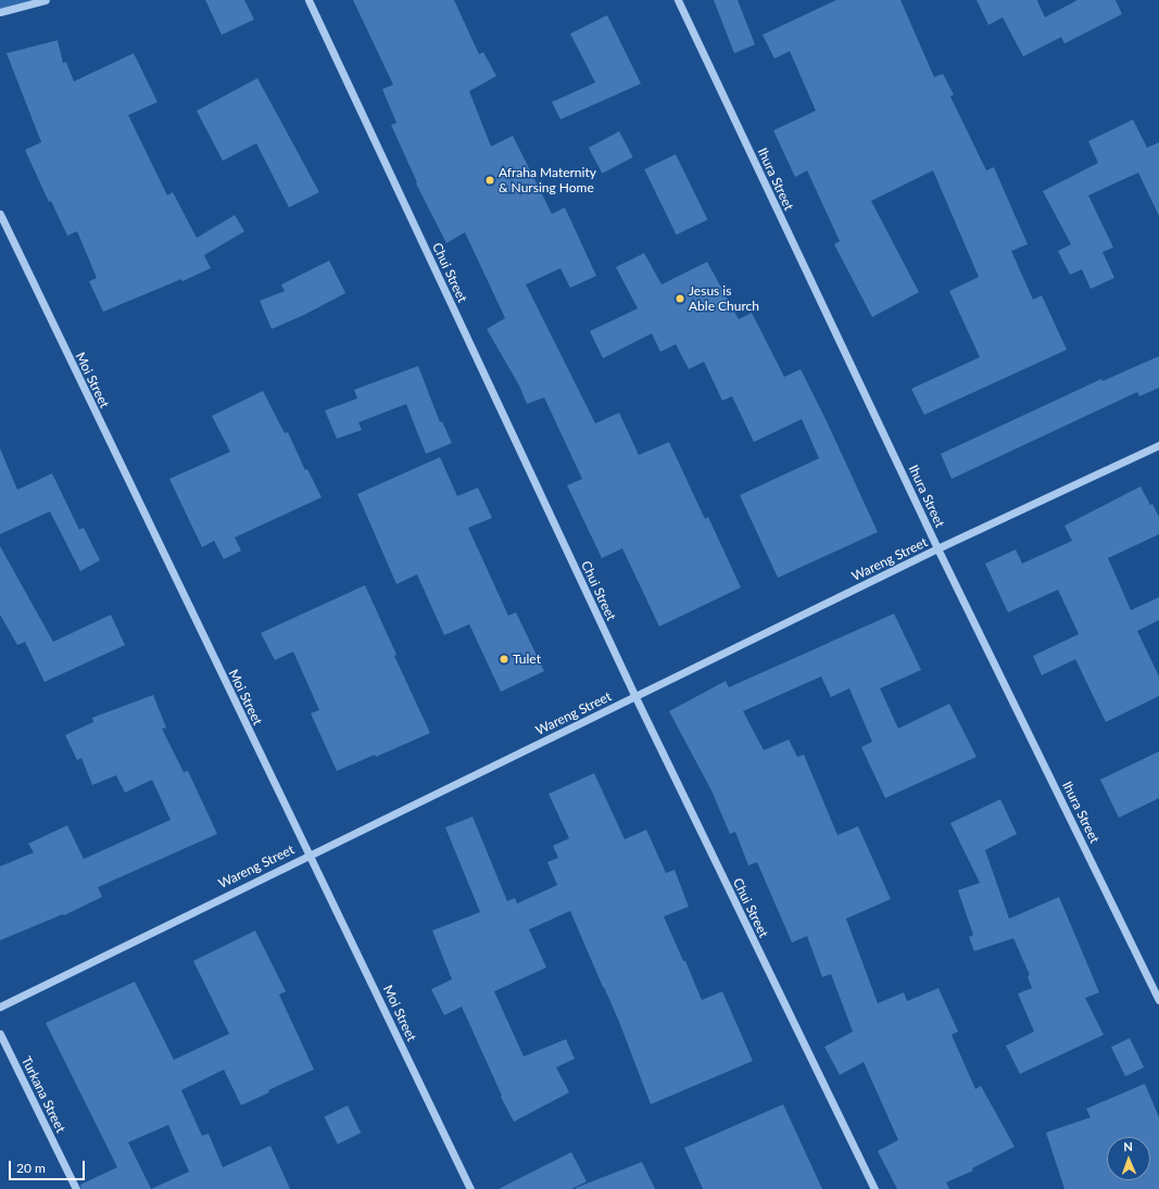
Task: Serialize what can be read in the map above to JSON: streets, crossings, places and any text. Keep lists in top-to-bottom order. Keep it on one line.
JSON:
{"streets":{"street":["Ihura Street","Chui Street","Moi Street","Wareng Street","Turkana Street"]},"crossings":[["Ihura Street","Wareng Street"],["Chui Street","Wareng Street"],["Moi Street","Wareng Street"]],"places":["Afraha Maternity & Nursing Home","Jesus is Able Church","Tulet"],"scale_bar":"20 m","north":"top"}
